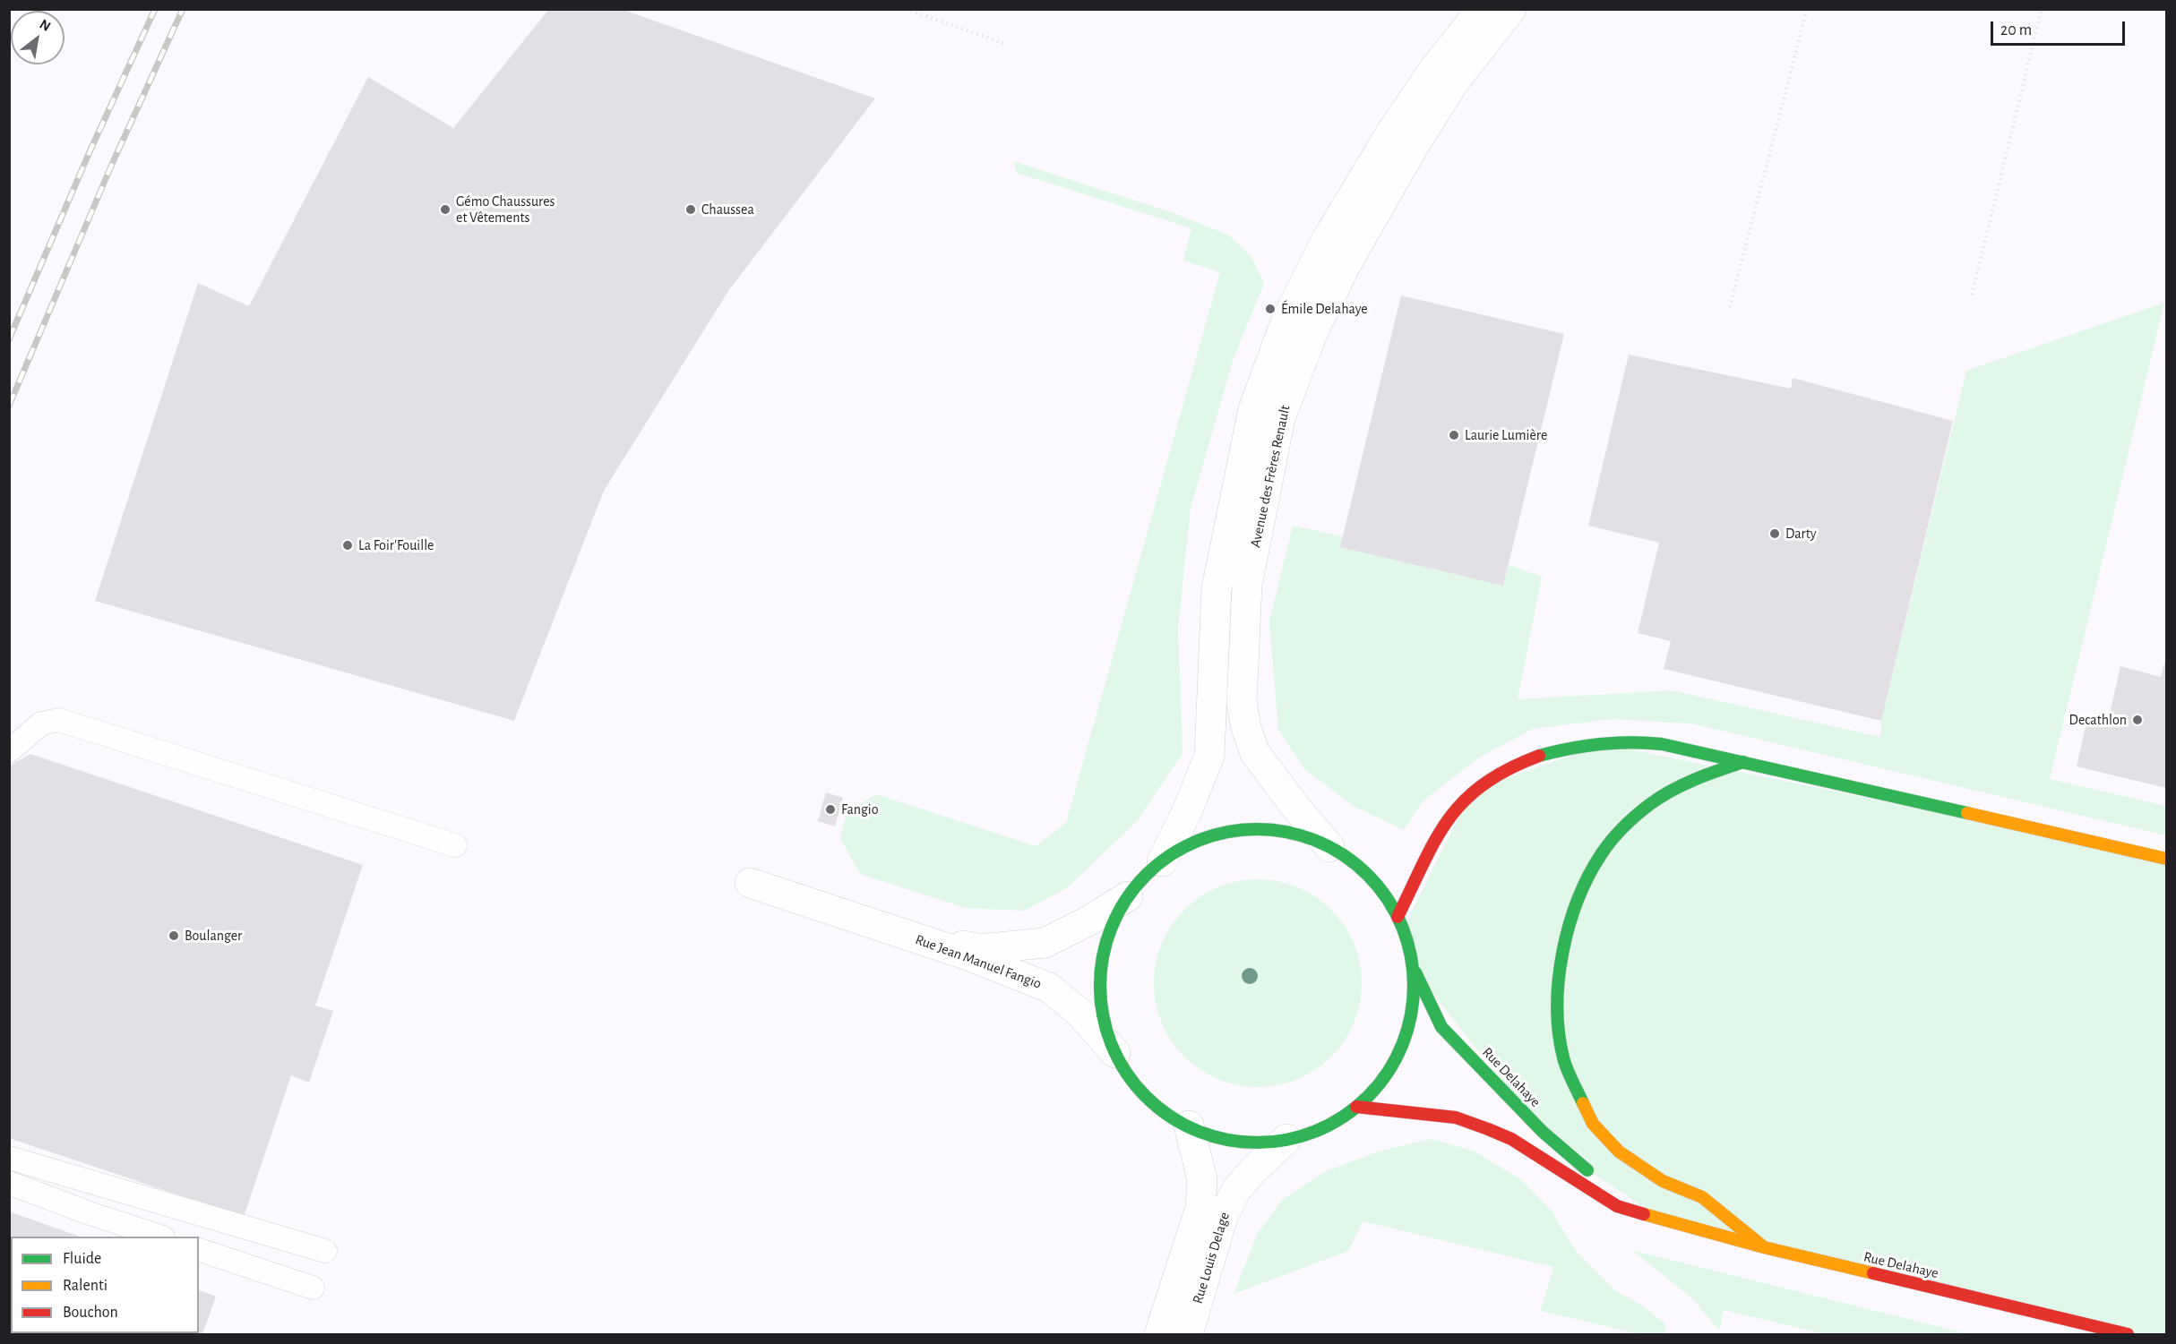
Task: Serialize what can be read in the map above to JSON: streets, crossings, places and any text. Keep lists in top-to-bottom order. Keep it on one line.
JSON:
{"streets":{"main road":["Rue Delahaye"],"street":["Avenue des Frères Renault","Rue Jean Manuel Fangio","Rue Louis Delage"]},"places":["Gémo Chaussures et Vêtements","Chaussea","Émile Delahaye","Laurie Lumière","Darty","La Foir'Fouille","Decathlon","Fangio","Boulanger"],"legend":["Fluide","Ralenti","Bouchon"],"scale_bar":"20 m","north":"top right"}
